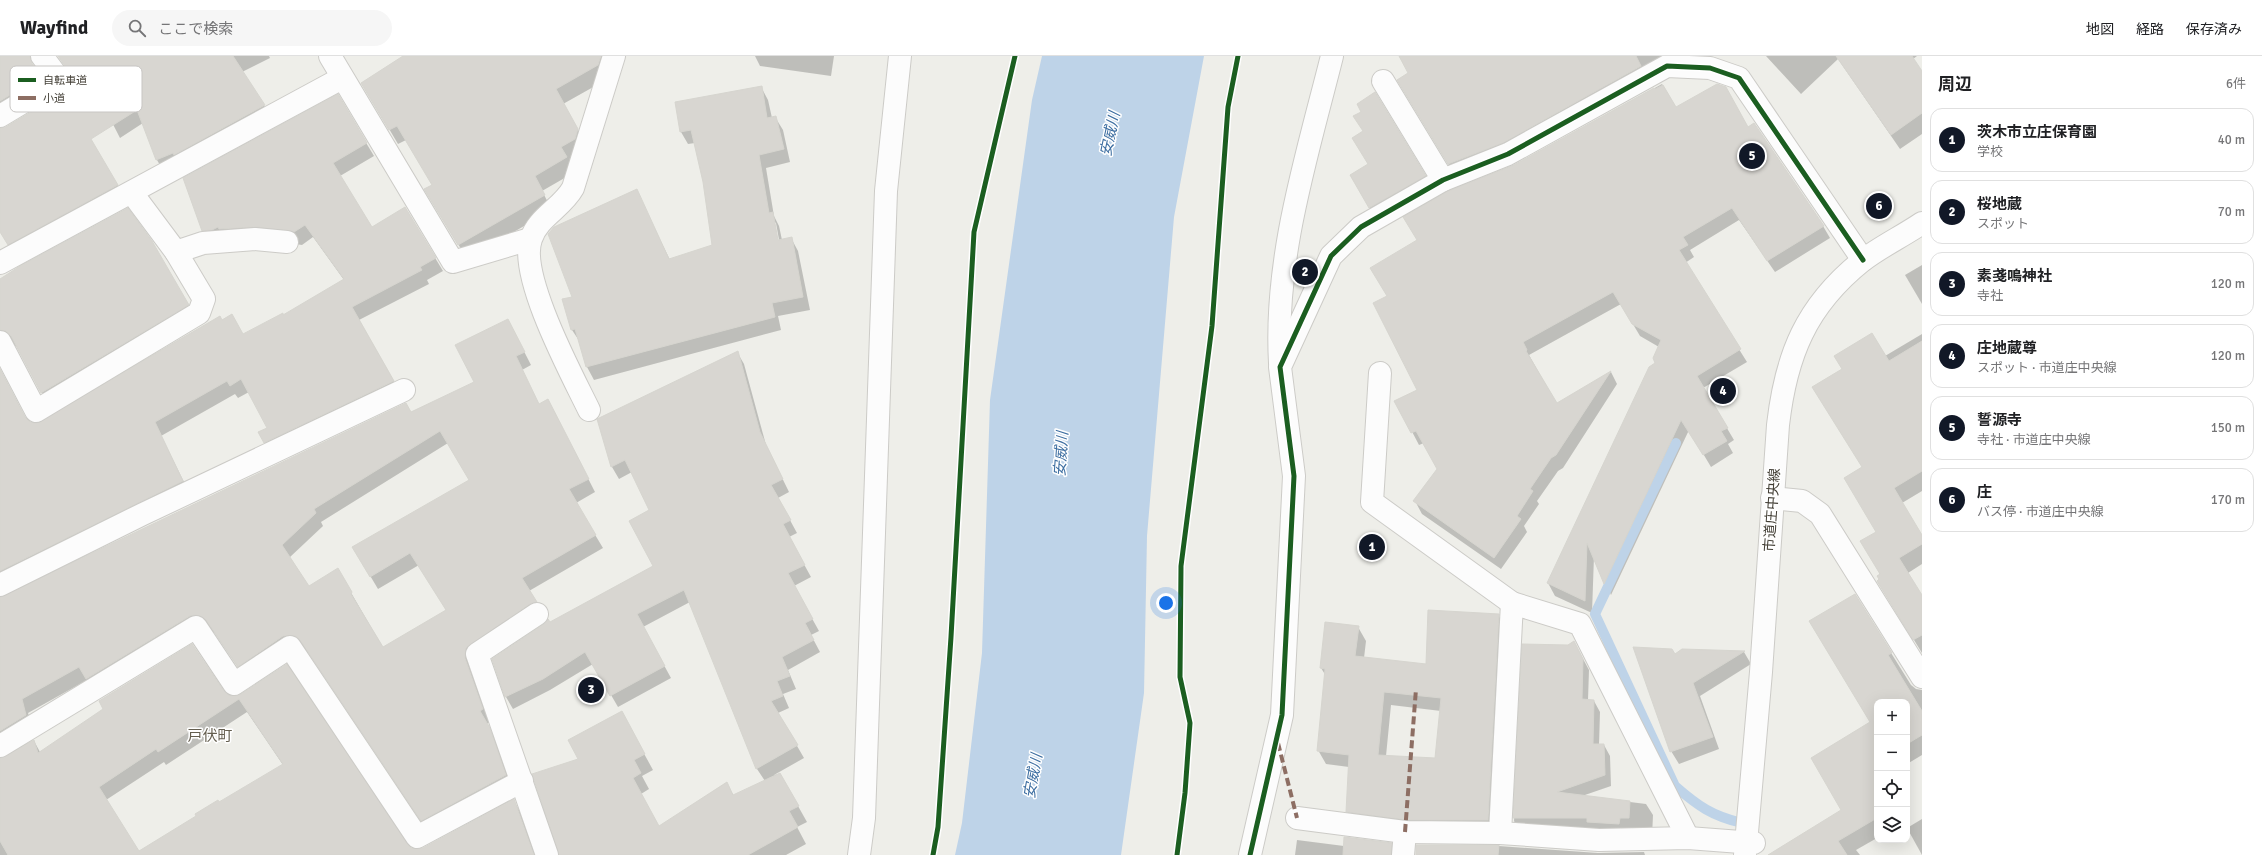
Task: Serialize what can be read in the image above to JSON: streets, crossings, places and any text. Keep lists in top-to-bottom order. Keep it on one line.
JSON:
{"streets":{"street":["市道庄中央線"]},"districts":["戸伏町"],"water":["安威川"],"legend":["自転車道","小道"],"page":{"header":"Wayfind","search":"ここで検索","nav":["地図","経路","保存済み"],"heading":["周辺","6件"],"list":[{"mark":"1","name":"茨木市立庄保育園","note":"学校","value":"40 m"},{"mark":"2","name":"桜地蔵","note":"スポット","value":"70 m"},{"mark":"3","name":"素戔嗚神社","note":"寺社","value":"120 m"},{"mark":"4","name":"庄地蔵尊","note":"スポット · 市道庄中央線","value":"120 m"},{"mark":"5","name":"誓源寺","note":"寺社 · 市道庄中央線","value":"150 m"},{"mark":"6","name":"庄","note":"バス停 · 市道庄中央線","value":"170 m"}],"pins":["5","6","2","4","1","3"],"map_buttons":["+","−"]}}
